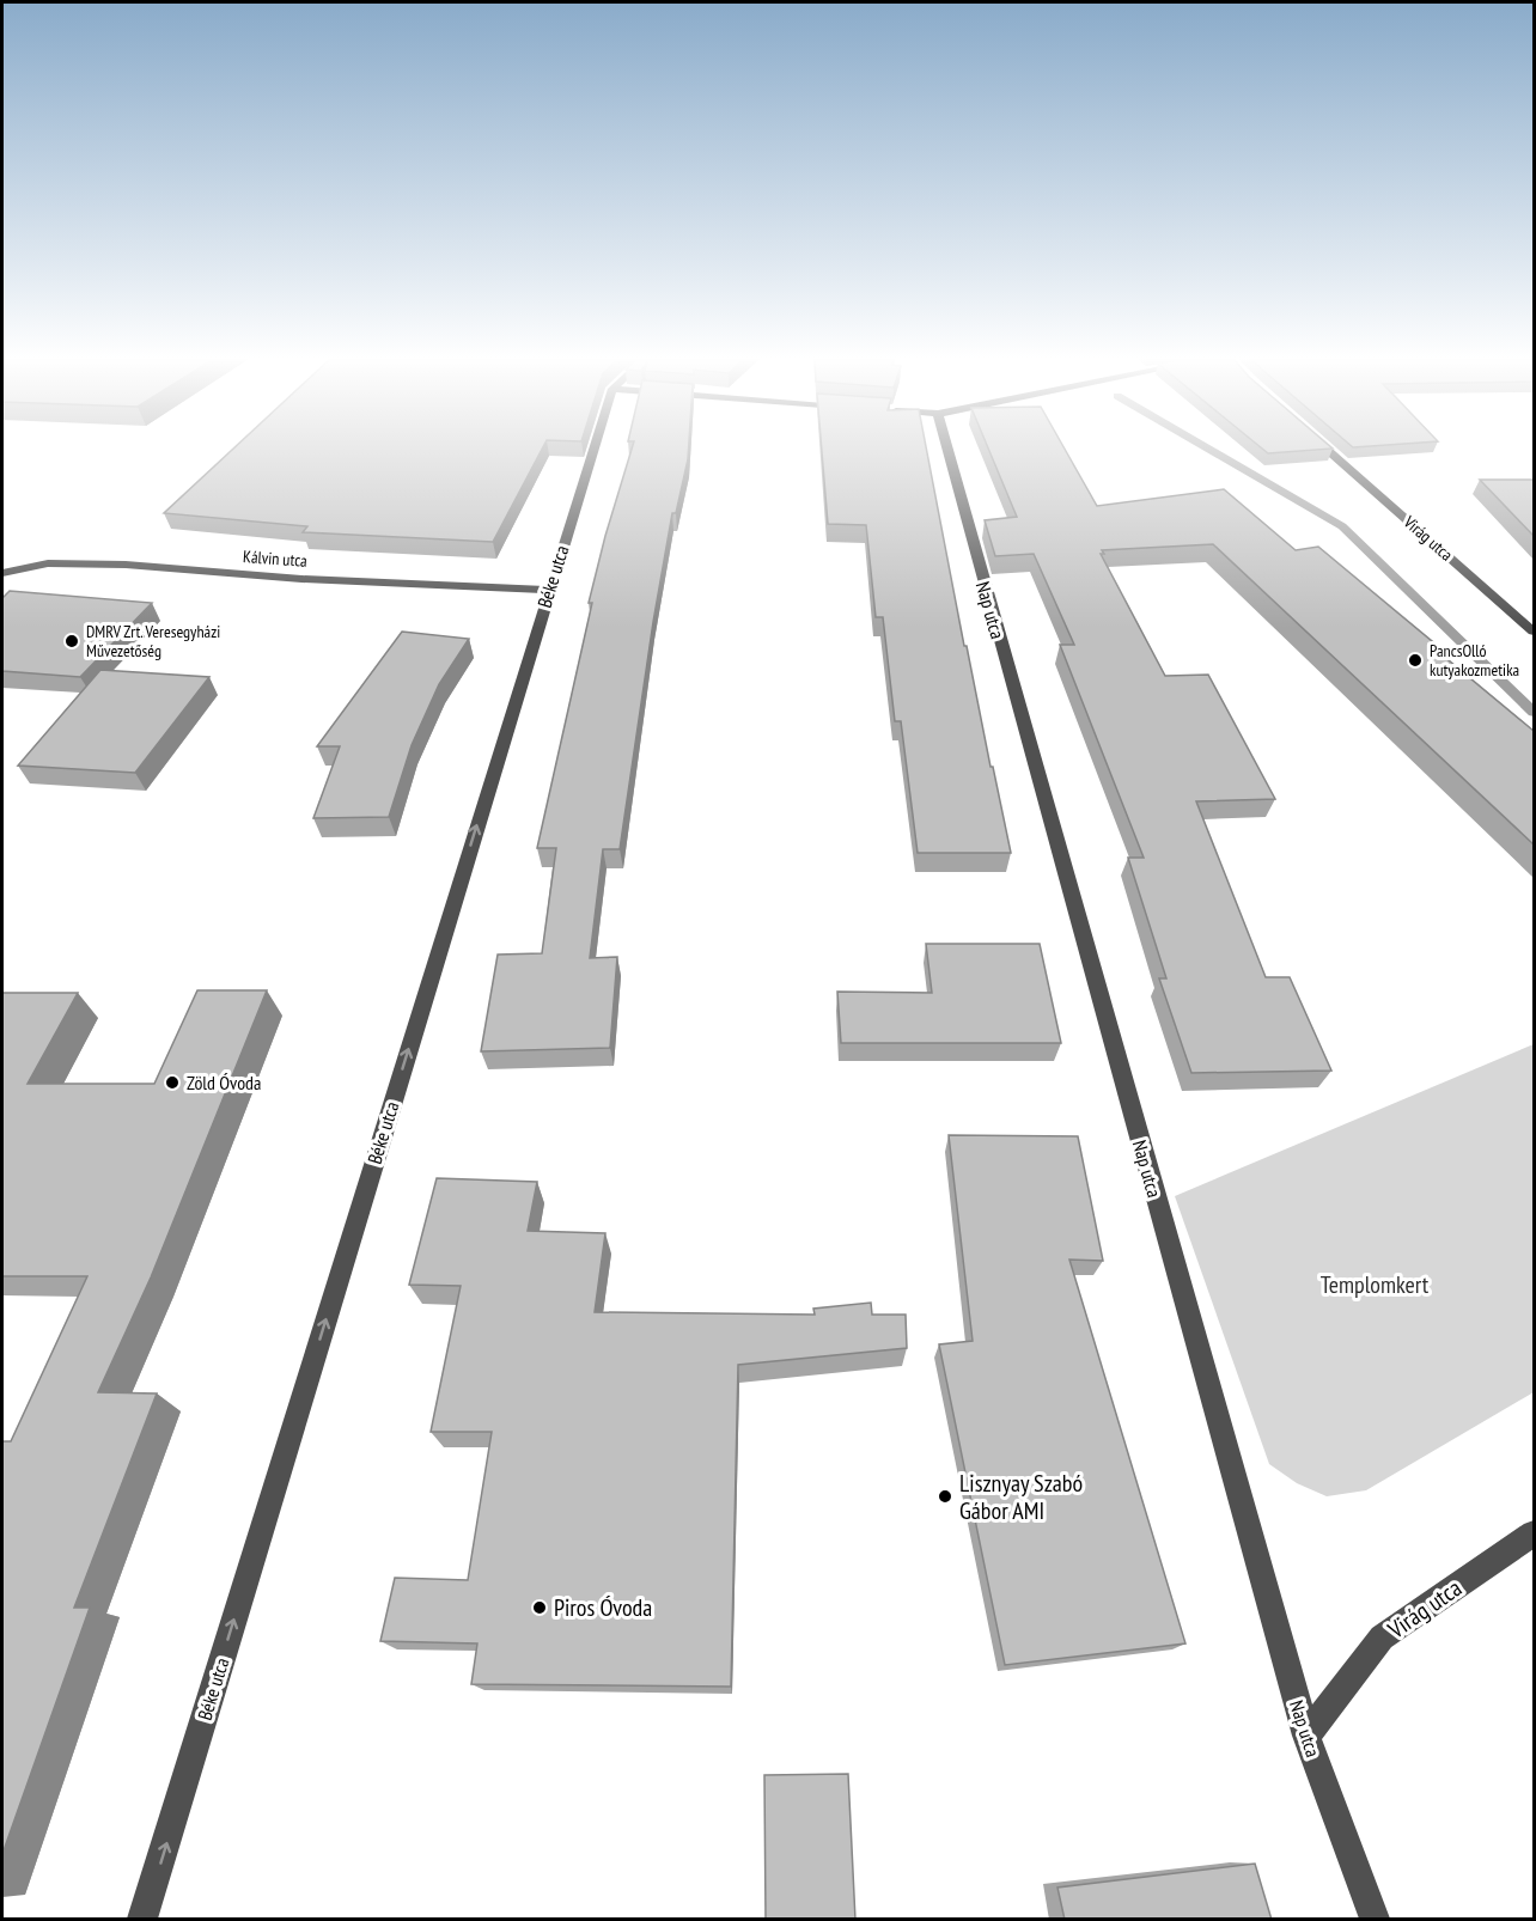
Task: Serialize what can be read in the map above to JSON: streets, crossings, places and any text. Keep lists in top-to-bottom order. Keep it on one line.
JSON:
{"streets":{"street":["Virág utca","Kálvin utca","Béke utca","Nap utca"]},"crossings":[["Virág utca","Nap utca"],["Kálvin utca","Béke utca"]],"one_way":["Béke utca"],"parks":["Templomkert"],"places":["DMRV Zrt. Veresegyházi Művezetőség","PancsOlló kutyakozmetika","Zöld Óvoda","Lisznyay Szabó Gábor AMI","Piros Óvoda"]}
